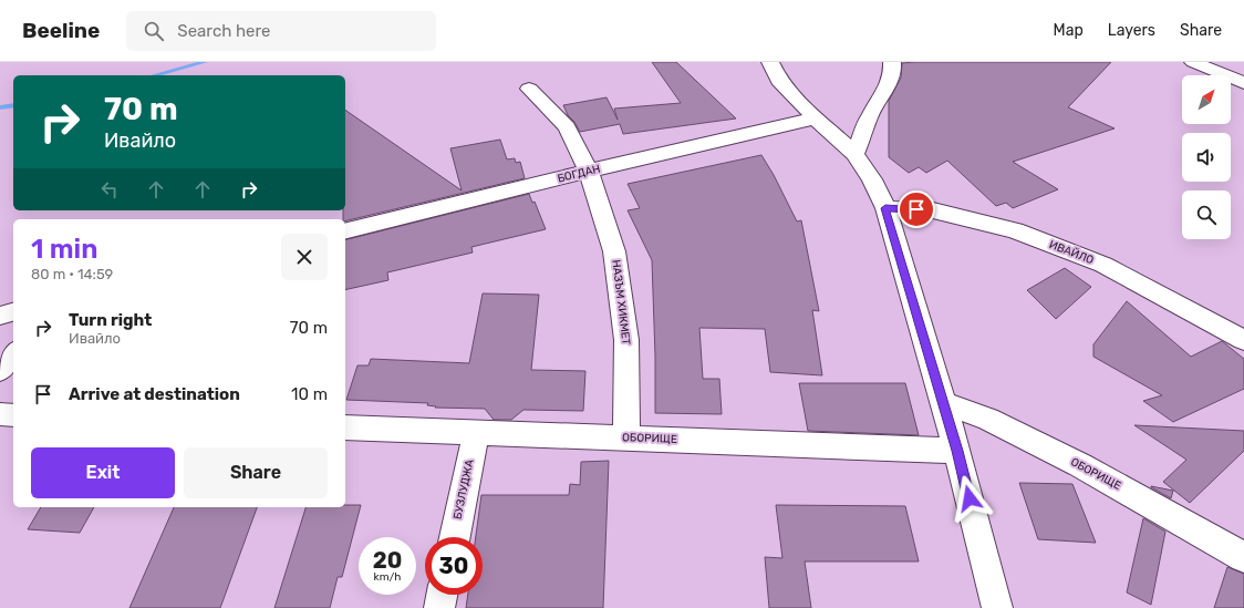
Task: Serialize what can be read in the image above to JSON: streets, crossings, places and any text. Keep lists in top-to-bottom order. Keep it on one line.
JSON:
{"streets":{"street":["БОГДАН","ИВАЙЛО","НАЗЪМ ХИКМЕТ","ОБОРИЩЕ","БУЗЛУДЖА"]},"crossings":[["БОГДАН","НАЗЪМ ХИКМЕТ"],["НАЗЪМ ХИКМЕТ","ОБОРИЩЕ"],["ОБОРИЩЕ","БУЗЛУДЖА"]],"north":"top right","page":{"header":"Beeline","search":"Search here","nav":["Map","Layers","Share"],"turn":["70 m","Ивайло"],"heading":["1 min","80 m · 14:59"],"list":[{"name":"Turn right","note":"Ивайло","value":"70 m"},{"name":"Arrive at destination","value":"10 m"}],"buttons":["Exit","Share"],"speed":"20 km/h","limit":"30"}}
